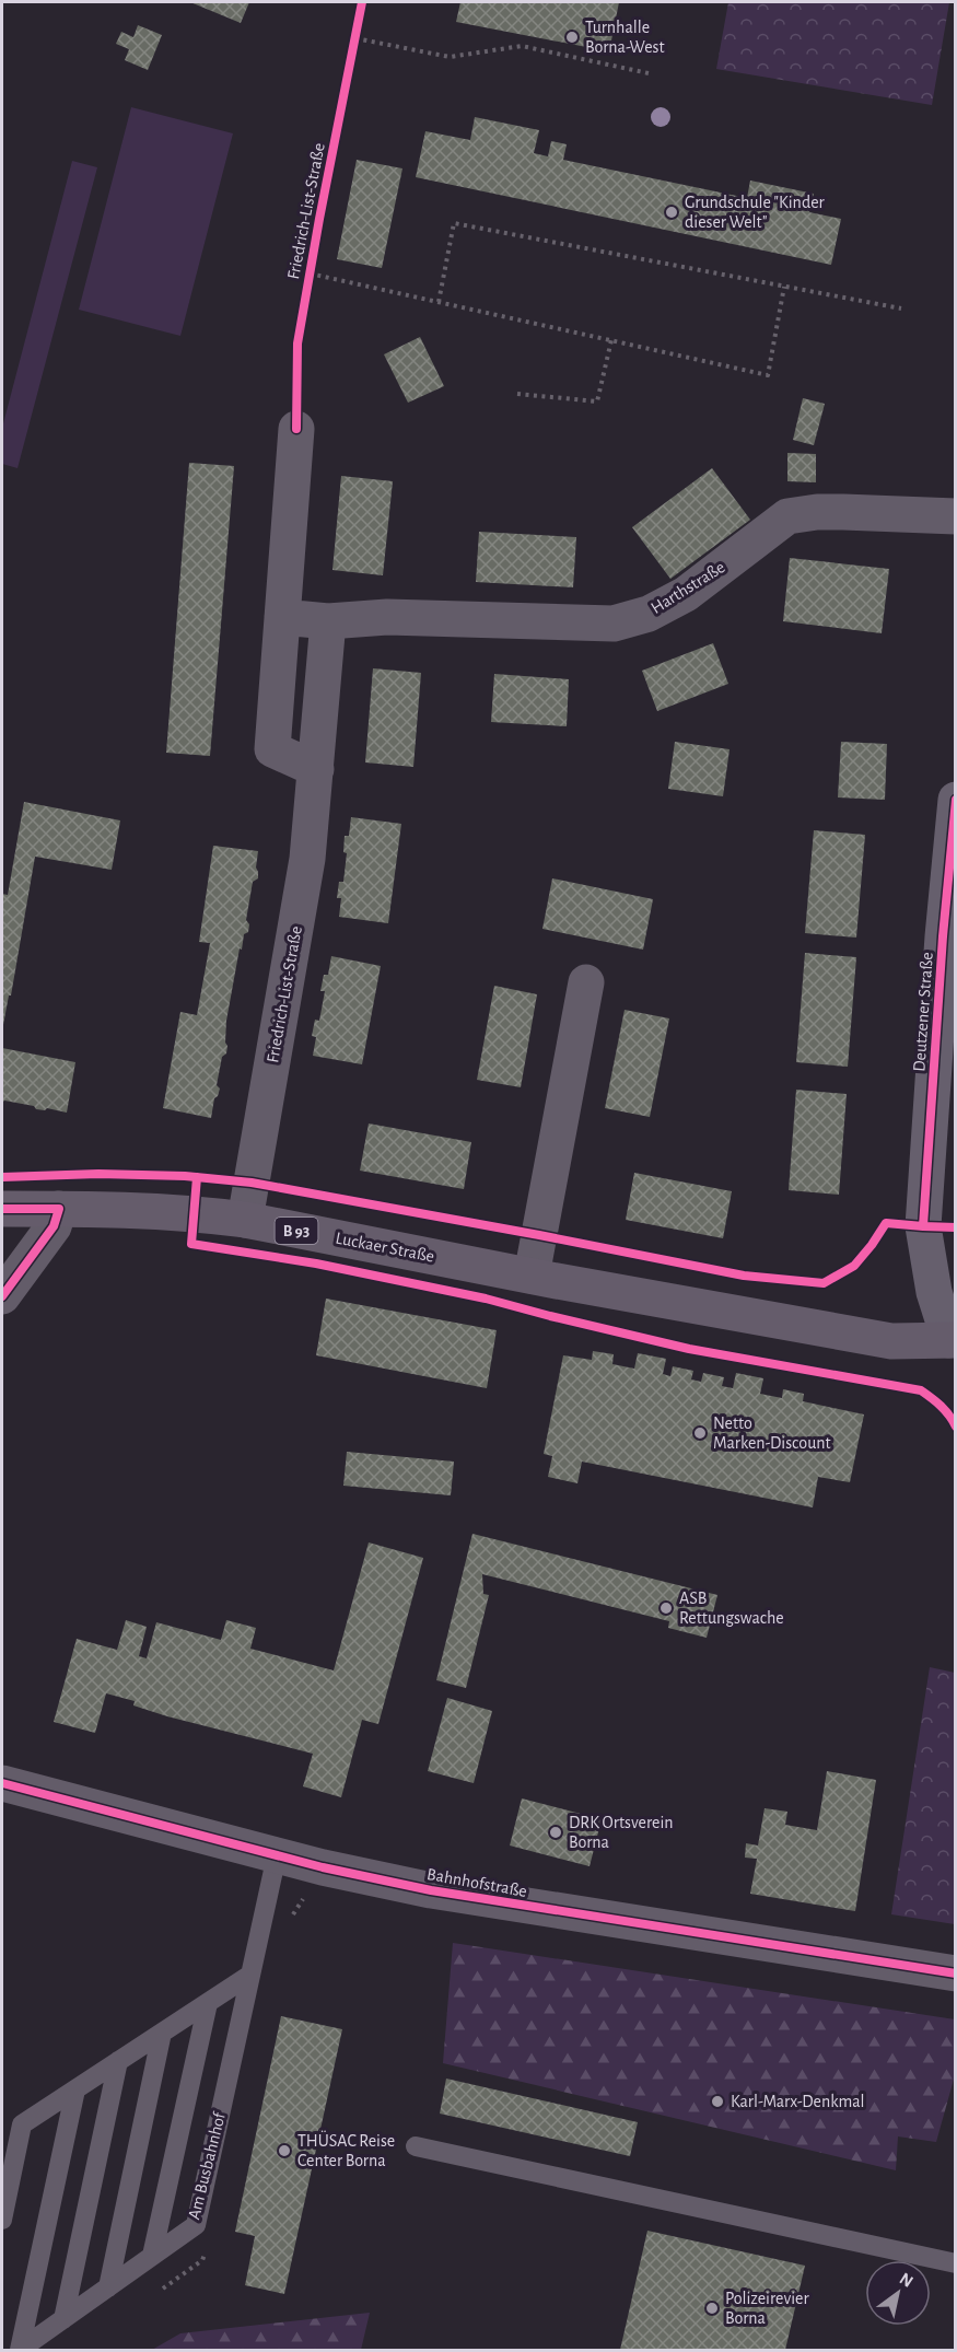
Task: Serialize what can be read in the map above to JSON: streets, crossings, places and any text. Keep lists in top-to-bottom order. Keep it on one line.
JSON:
{"streets":{"main road":["Deutzener Straße","B 93","Luckaer Straße"],"street":["Friedrich-List-Straße","Harthstraße","Bahnhofstraße"],"lane":["Am Busbahnhof"]},"crossings":[["Friedrich-List-Straße","Harthstraße"],["Friedrich-List-Straße","Luckaer Straße"],["Deutzener Straße","Luckaer Straße"],["Bahnhofstraße","Am Busbahnhof"]],"places":["Turnhalle Borna-West","Grundschule \"Kinder dieser Welt\"","Netto Marken-Discount","ASB Rettungswache","DRK Ortsverein Borna","Karl-Marx-Denkmal","THÜSAC Reise Center Borna","Polizeirevier Borna"],"north":"top right"}
